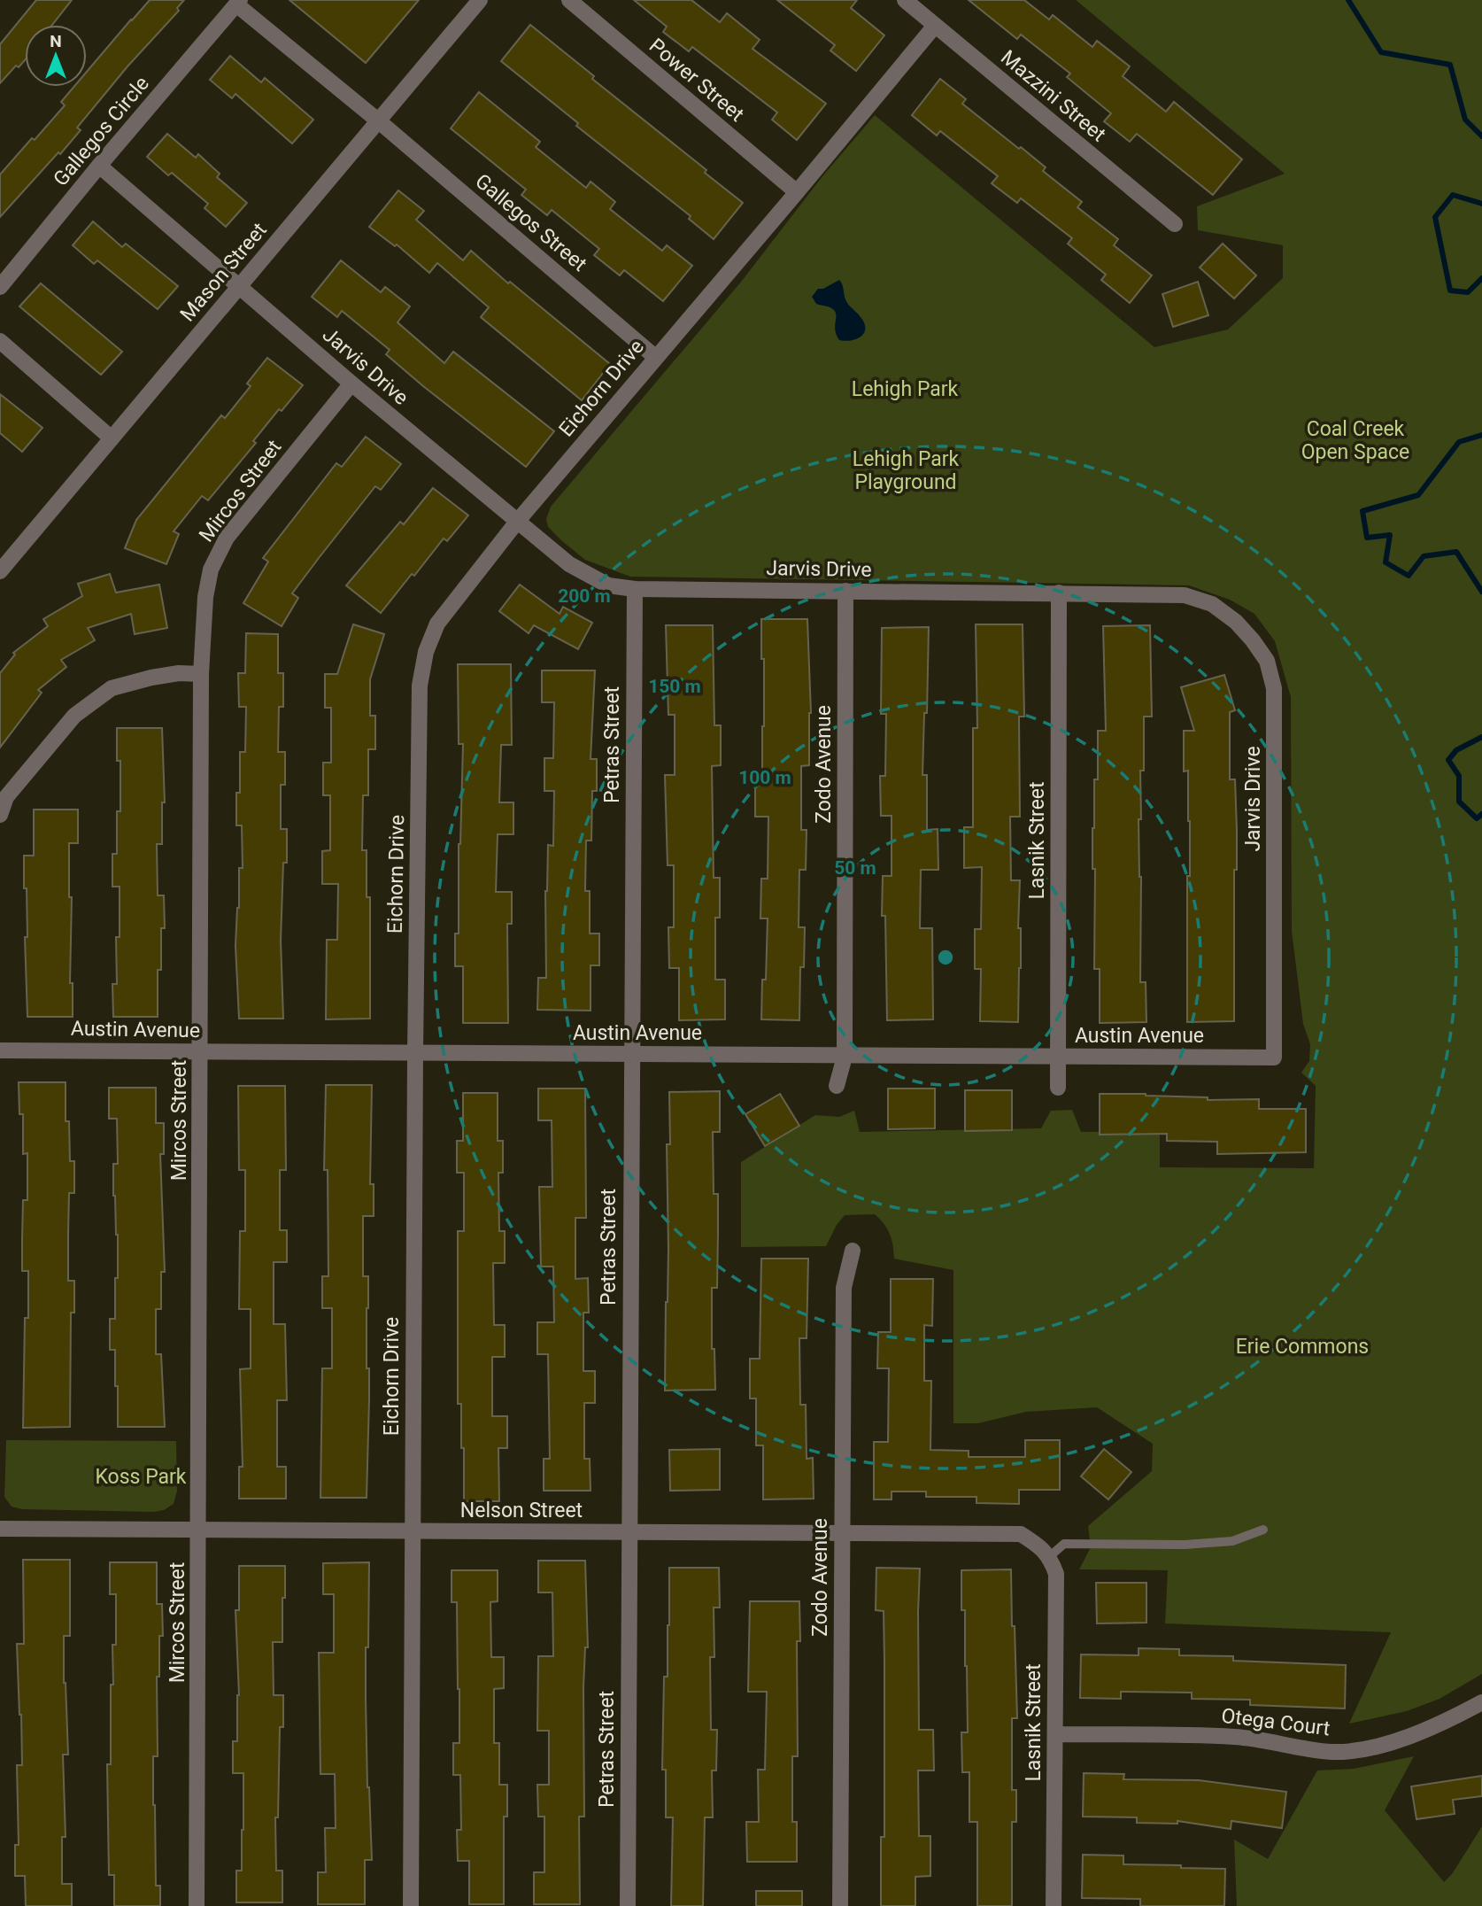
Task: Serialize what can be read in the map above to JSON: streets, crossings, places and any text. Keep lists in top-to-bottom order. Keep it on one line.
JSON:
{"streets":{"street":["Power Street","Mazzini Street","Gallegos Circle","Gallegos Street","Mason Street","Jarvis Drive","Eichorn Drive","Mircos Street","Petras Street","Zodo Avenue","Lasnik Street","Austin Avenue","Nelson Street","Otega Court"]},"crossings":[["Power Street","Eichorn Drive"],["Mazzini Street","Eichorn Drive"],["Gallegos Circle","Gallegos Street"],["Gallegos Circle","Mason Street"],["Gallegos Circle","Jarvis Drive"],["Gallegos Street","Mason Street"],["Gallegos Street","Eichorn Drive"],["Mason Street","Jarvis Drive"],["Jarvis Drive","Eichorn Drive"],["Jarvis Drive","Mircos Street"],["Jarvis Drive","Petras Street"],["Jarvis Drive","Zodo Avenue"],["Jarvis Drive","Lasnik Street"],["Jarvis Drive","Austin Avenue"],["Eichorn Drive","Austin Avenue"],["Eichorn Drive","Nelson Street"],["Mircos Street","Austin Avenue"],["Mircos Street","Nelson Street"],["Petras Street","Austin Avenue"],["Petras Street","Nelson Street"],["Zodo Avenue","Austin Avenue"],["Zodo Avenue","Nelson Street"],["Lasnik Street","Austin Avenue"],["Lasnik Street","Nelson Street"],["Lasnik Street","Otega Court"]],"parks":["Lehigh Park","Coal Creek Open Space","Lehigh Park Playground","Erie Commons","Koss Park"],"north":"top","rings":["200 m","150 m","100 m","50 m"]}
